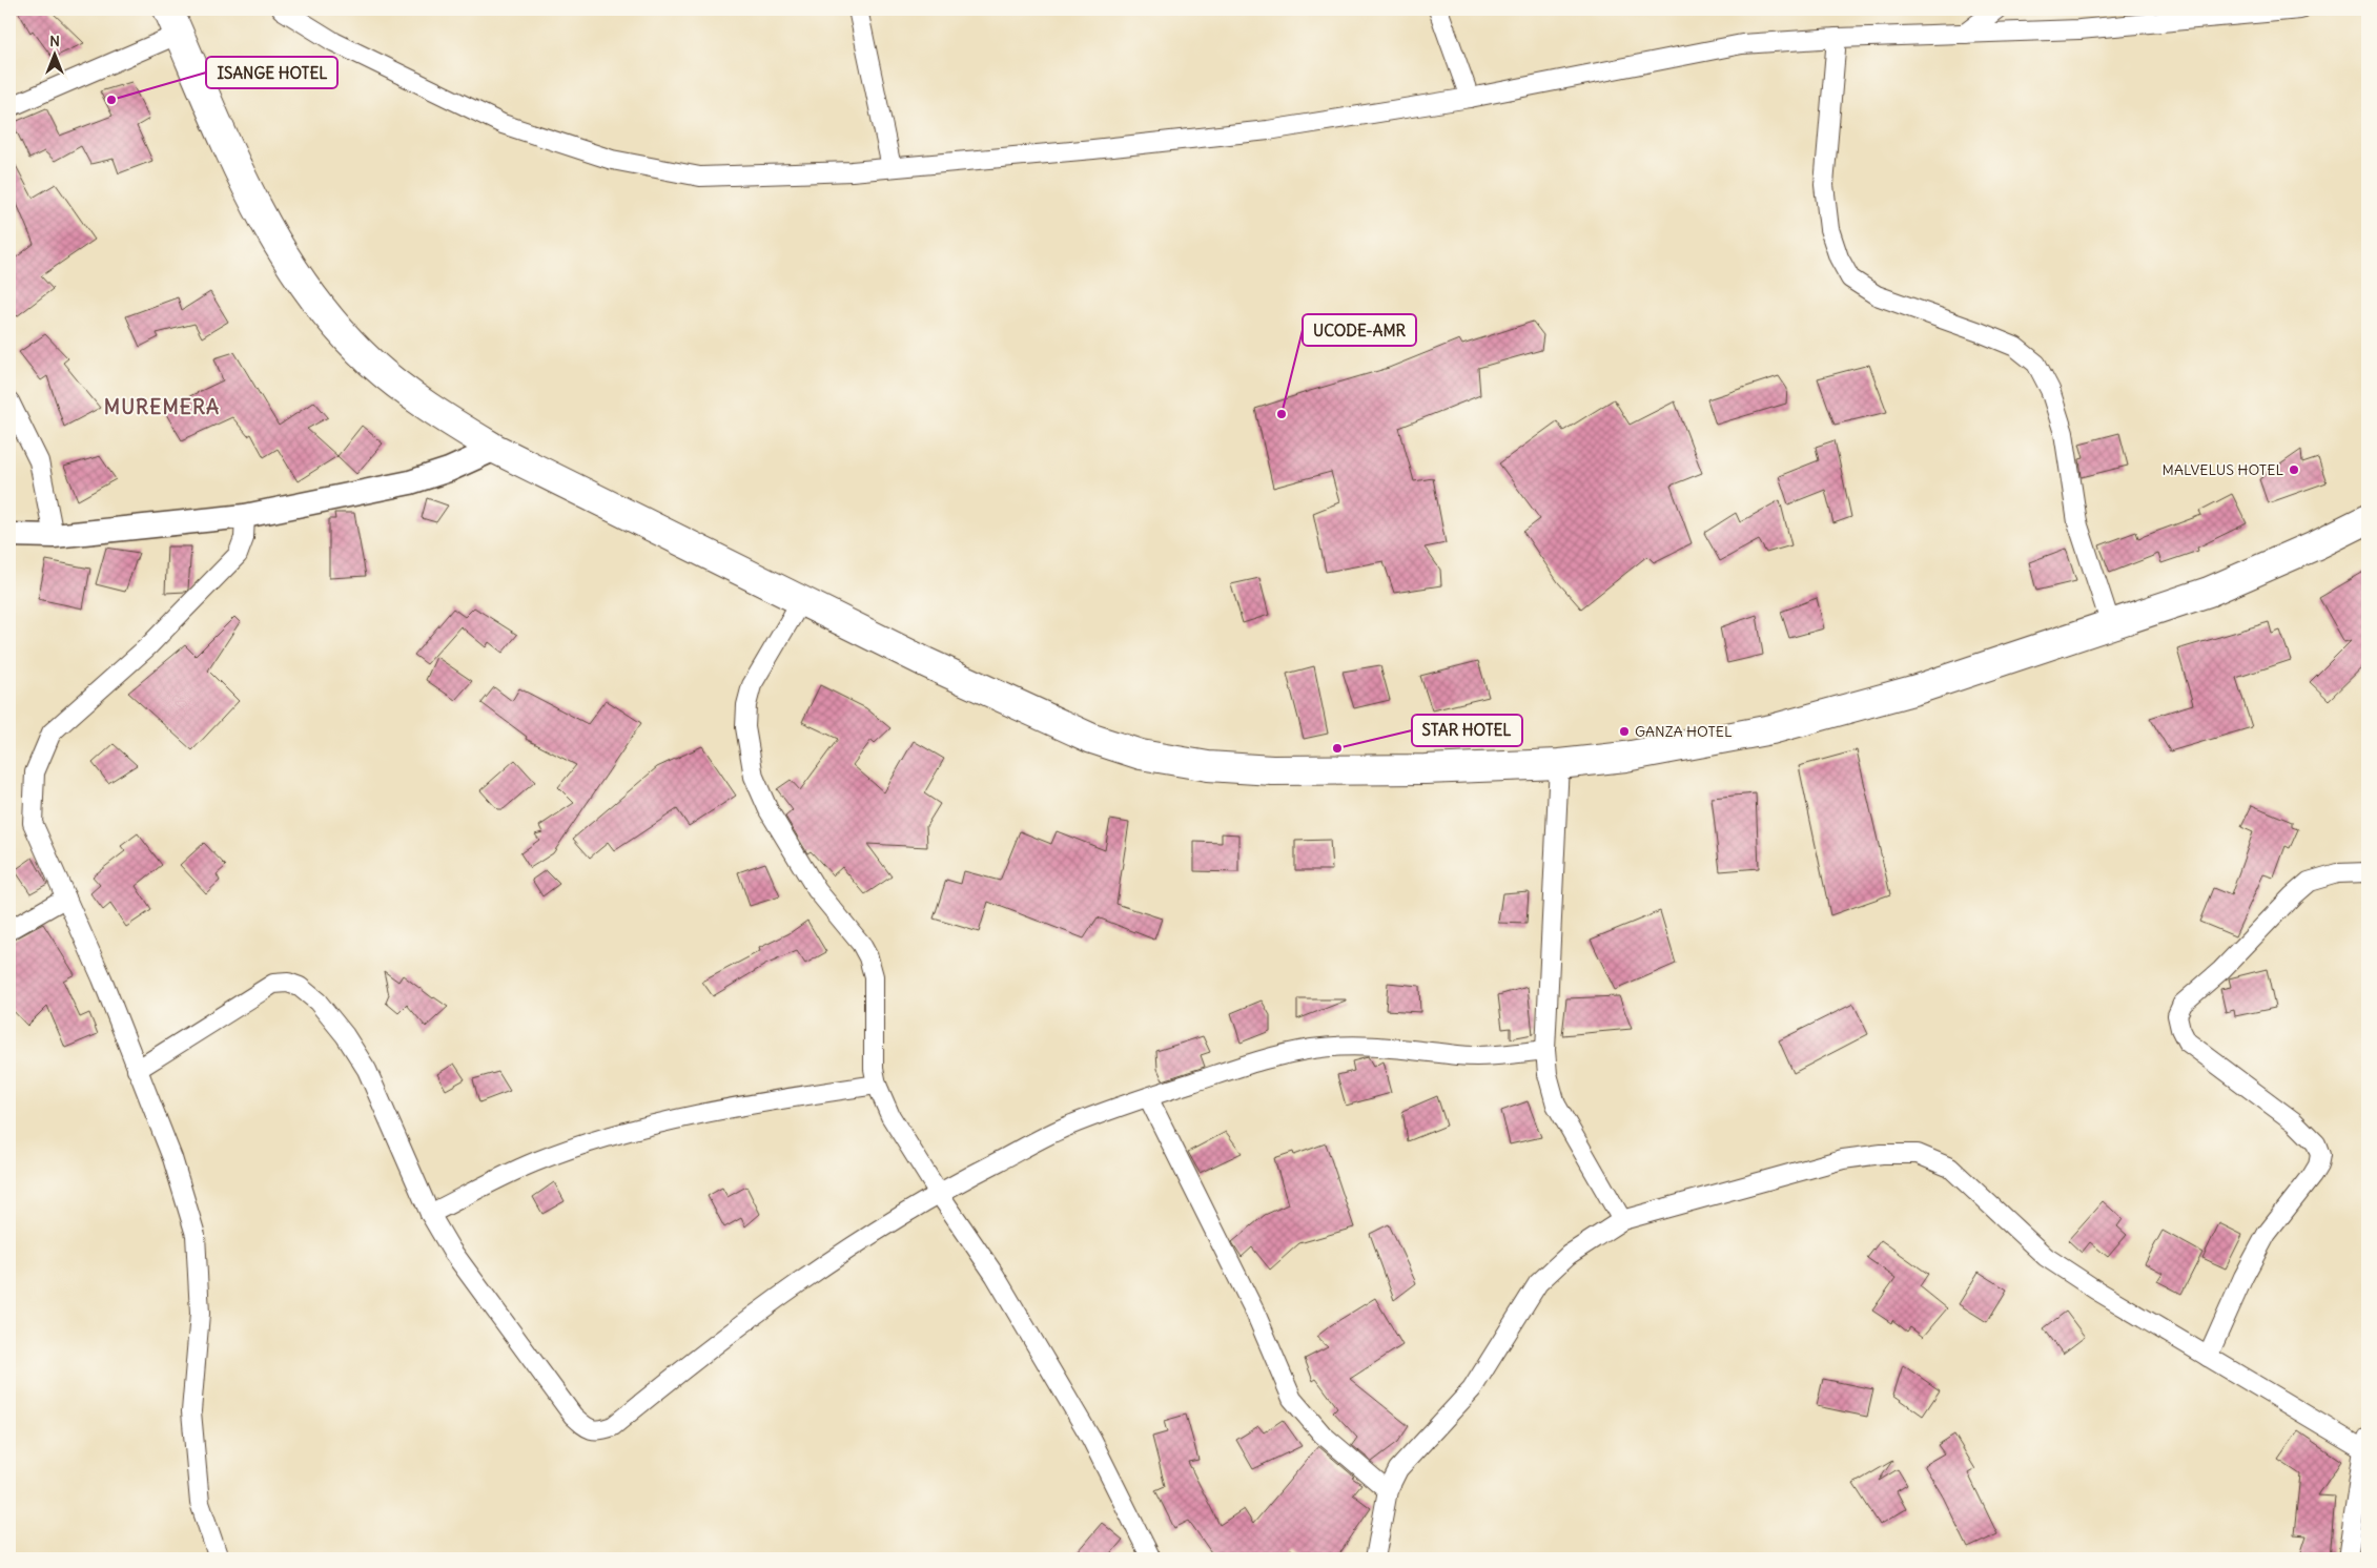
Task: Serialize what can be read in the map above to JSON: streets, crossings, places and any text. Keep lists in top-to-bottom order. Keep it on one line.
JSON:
{"districts":["MUREMERA"],"places":["ISANGE HOTEL","UCODE-AMR","MALVELUS HOTEL","GANZA HOTEL","STAR HOTEL"],"north":"top"}
